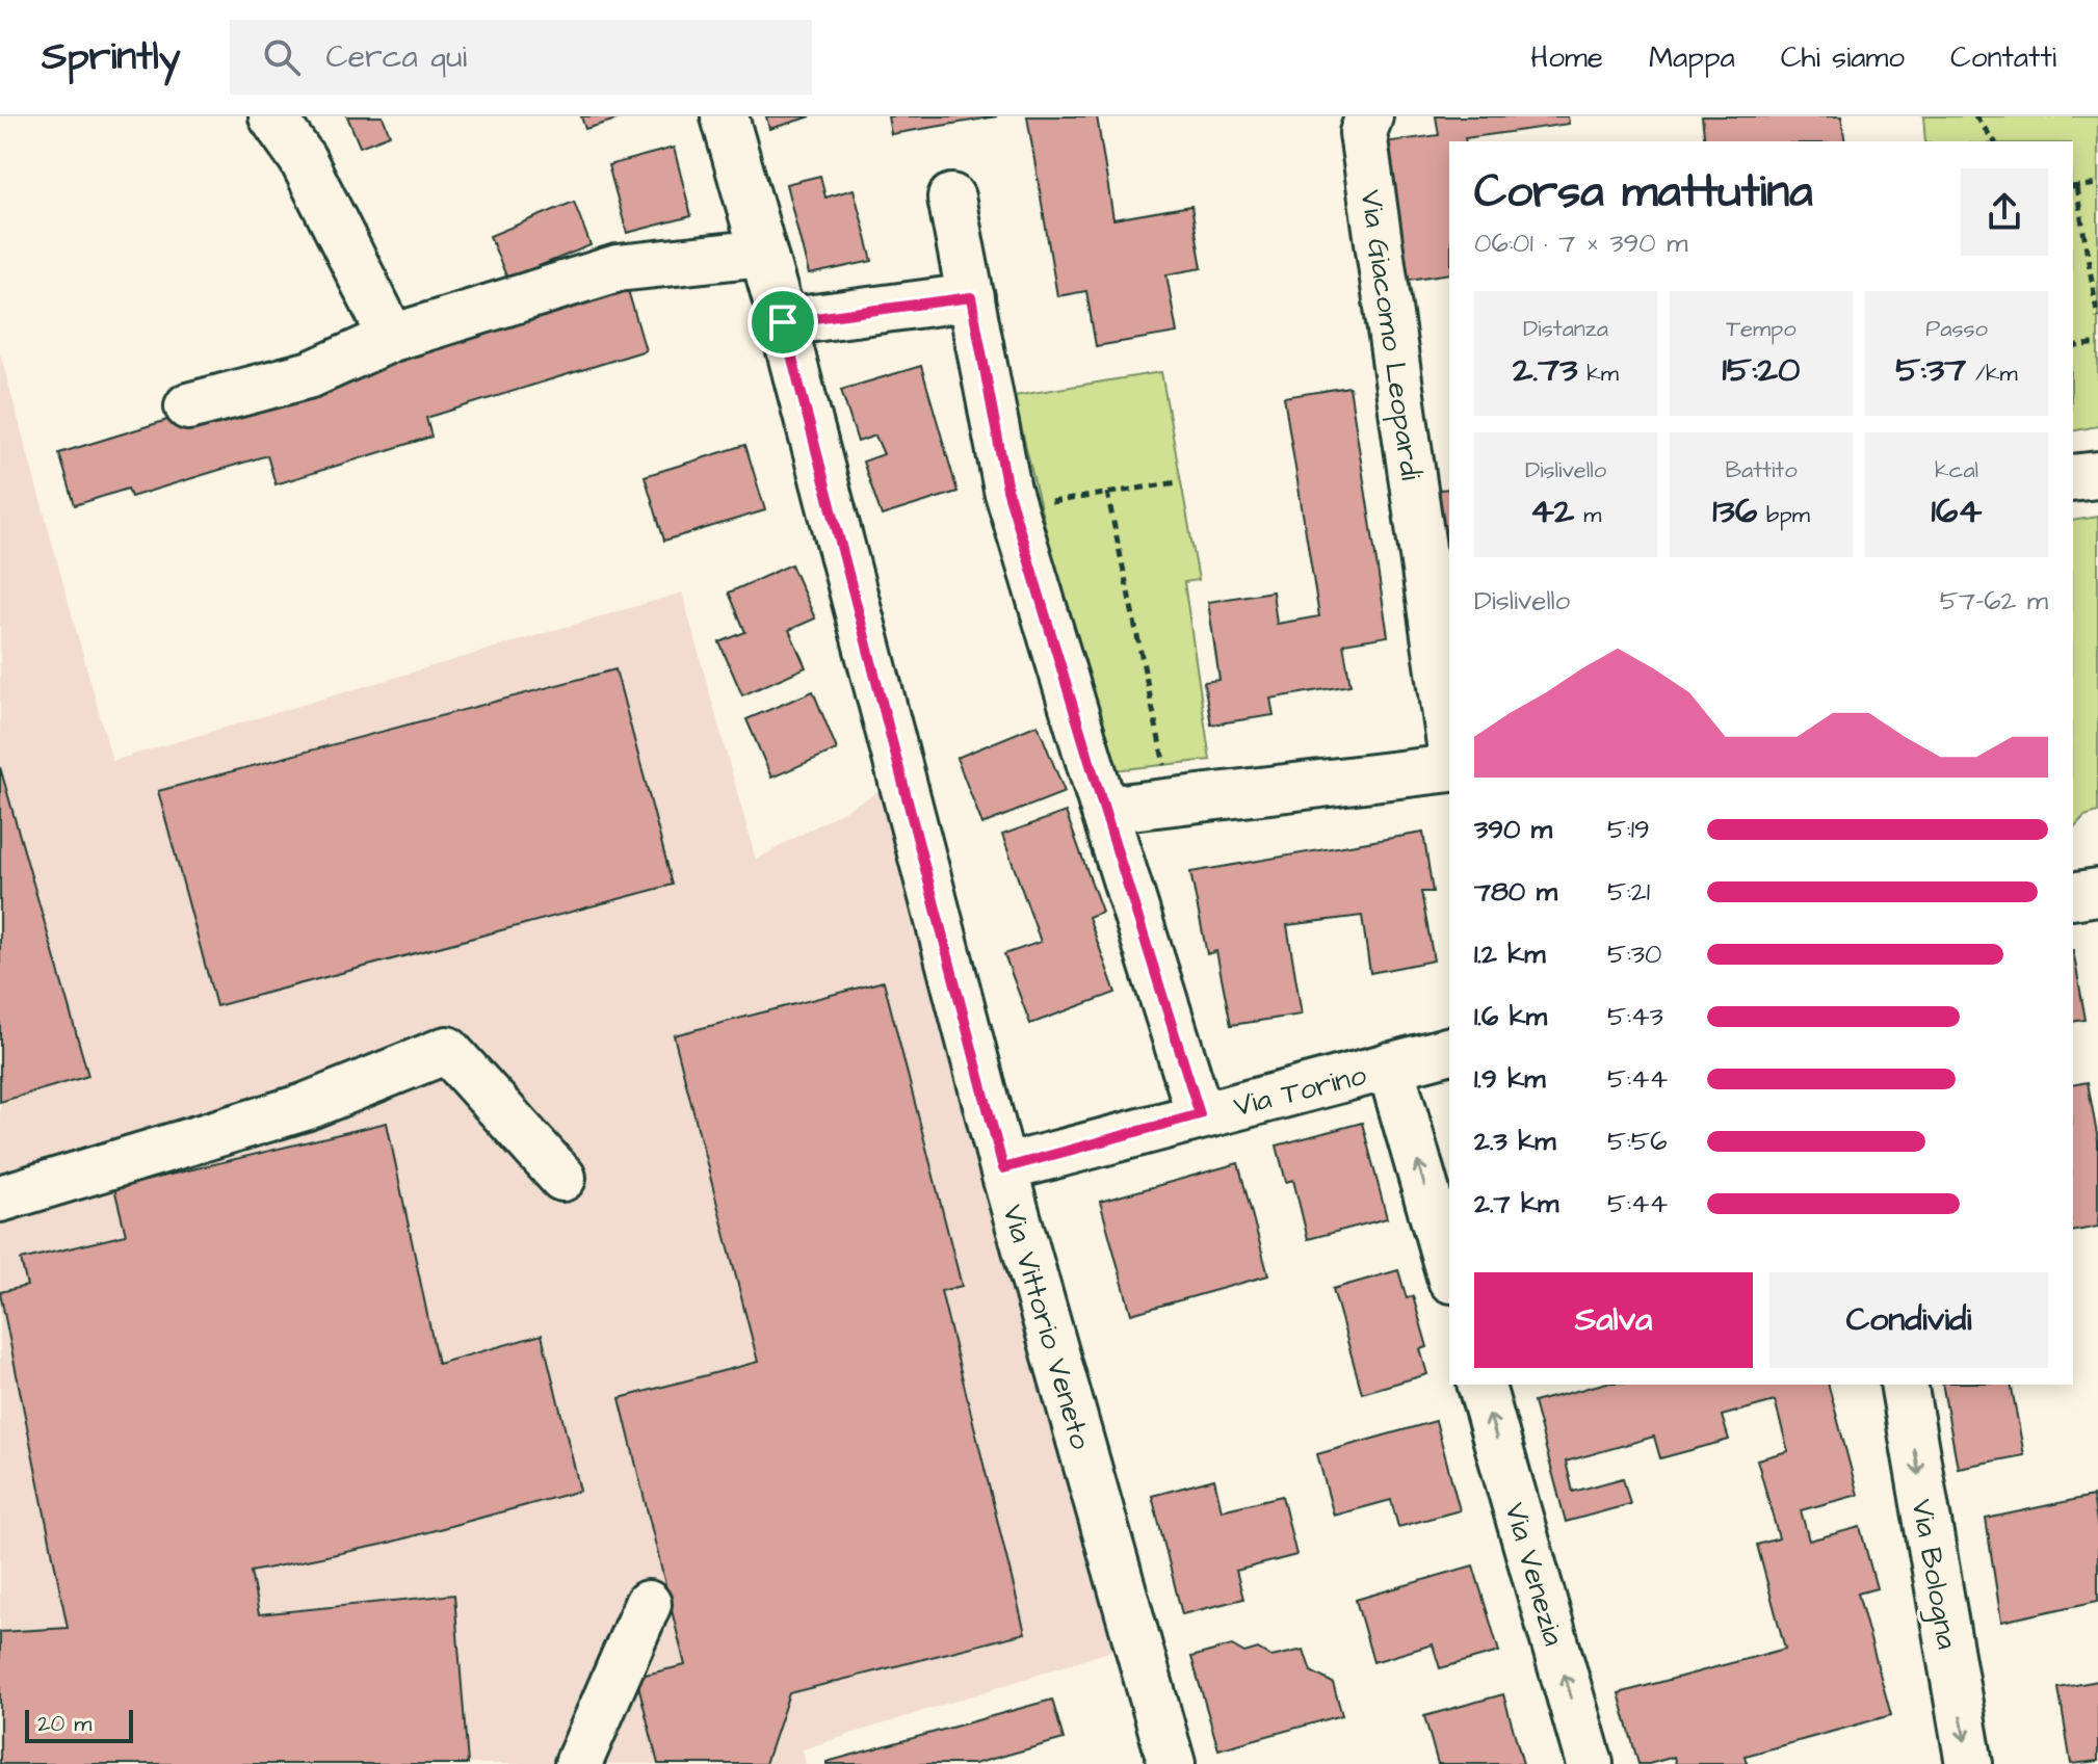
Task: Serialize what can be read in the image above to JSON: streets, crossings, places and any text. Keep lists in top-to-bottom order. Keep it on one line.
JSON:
{"streets":{"street":["Via Giacomo Leopardi","Via Torino","Via Vittorio Veneto","Via Venezia","Via Bologna"]},"crossings":[["Via Torino","Via Vittorio Veneto"]],"one_way":["Via Venezia","Via Bologna"],"scale_bar":"20 m","page":{"header":"Sprintly","search":"Cerca qui","nav":["Home","Mappa","Chi siamo","Contatti"],"heading":["Corsa mattutina","06:01 · 7 × 390 m"],"stats":[["Distanza","2.73 km"],["Tempo","15:20"],["Passo","5:37 /km"],["Dislivello","42 m"],["Battito","136 bpm"],["kcal","164"]],"chart":["Dislivello","57–62 m"],"list":[{"name":"390 m","note":"5:19"},{"name":"780 m","note":"5:21"},{"name":"1.2 km","note":"5:30"},{"name":"1.6 km","note":"5:43"},{"name":"1.9 km","note":"5:44"},{"name":"2.3 km","note":"5:56"},{"name":"2.7 km","note":"5:44"}],"buttons":["Salva","Condividi"],"scale":"20 m"}}
